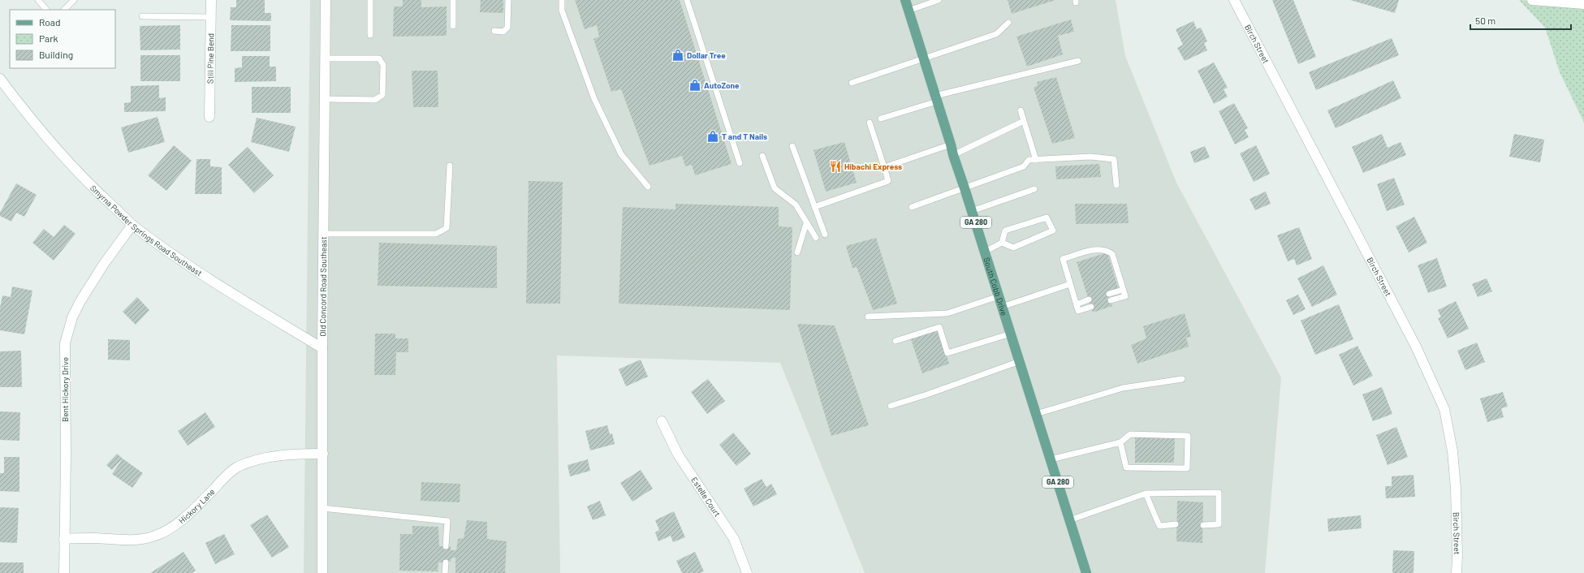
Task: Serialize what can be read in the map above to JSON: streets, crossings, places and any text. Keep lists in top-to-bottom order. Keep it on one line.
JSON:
{"streets":{"main road":["GA 280","South Cobb Drive"],"street":["Birch Street","Still Pine Bend","Smyrna Powder Springs Road Southeast","Old Concord Road Southeast","Bent Hickory Drive","Estelle Court","Hickory Lane"]},"crossings":[["Smyrna Powder Springs Road Southeast","Old Concord Road Southeast"],["Smyrna Powder Springs Road Southeast","Bent Hickory Drive"],["Old Concord Road Southeast","Hickory Lane"],["Bent Hickory Drive","Hickory Lane"]],"places":{"shop":["Dollar Tree","AutoZone","T and T Nails"],"restaurant":["Hibachi Express"]},"legend":["Road","Park","Building"],"scale_bar":"50 m"}
